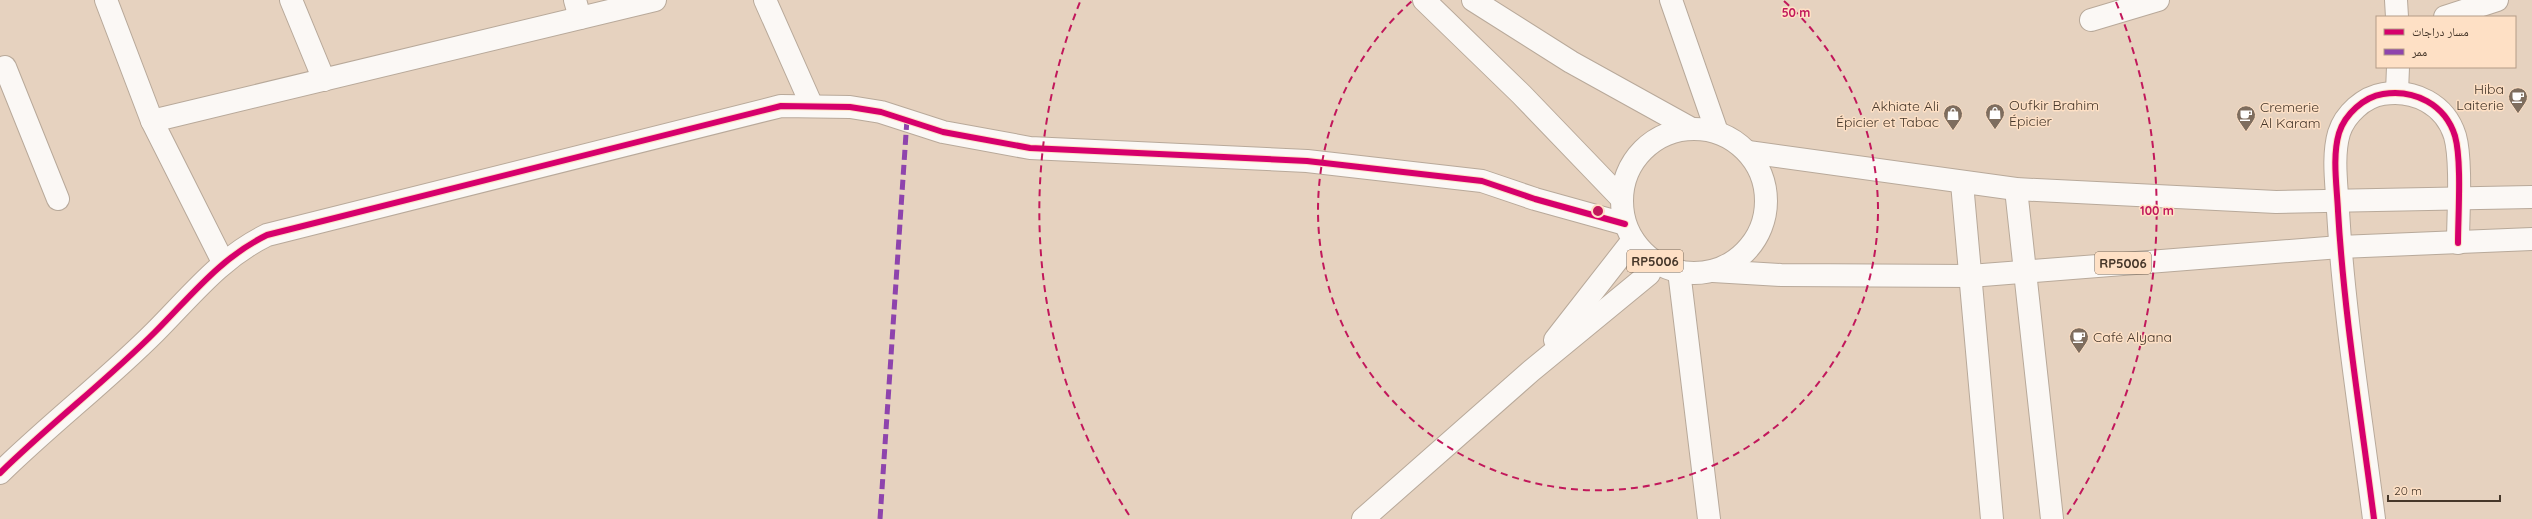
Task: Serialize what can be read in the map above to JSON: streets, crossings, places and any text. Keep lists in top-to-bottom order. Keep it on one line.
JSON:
{"streets":{"street":["RP5006"]},"places":{"cafe":["Hiba Laiterie","Cremerie Al Karam","Café Alyana"],"shop":["Oufkir Brahim Épicier","Akhiate Ali Épicier et Tabac"]},"legend":["مسار دراجات","ممر"],"scale_bar":"20 m","rings":["50 m","100 m"]}
